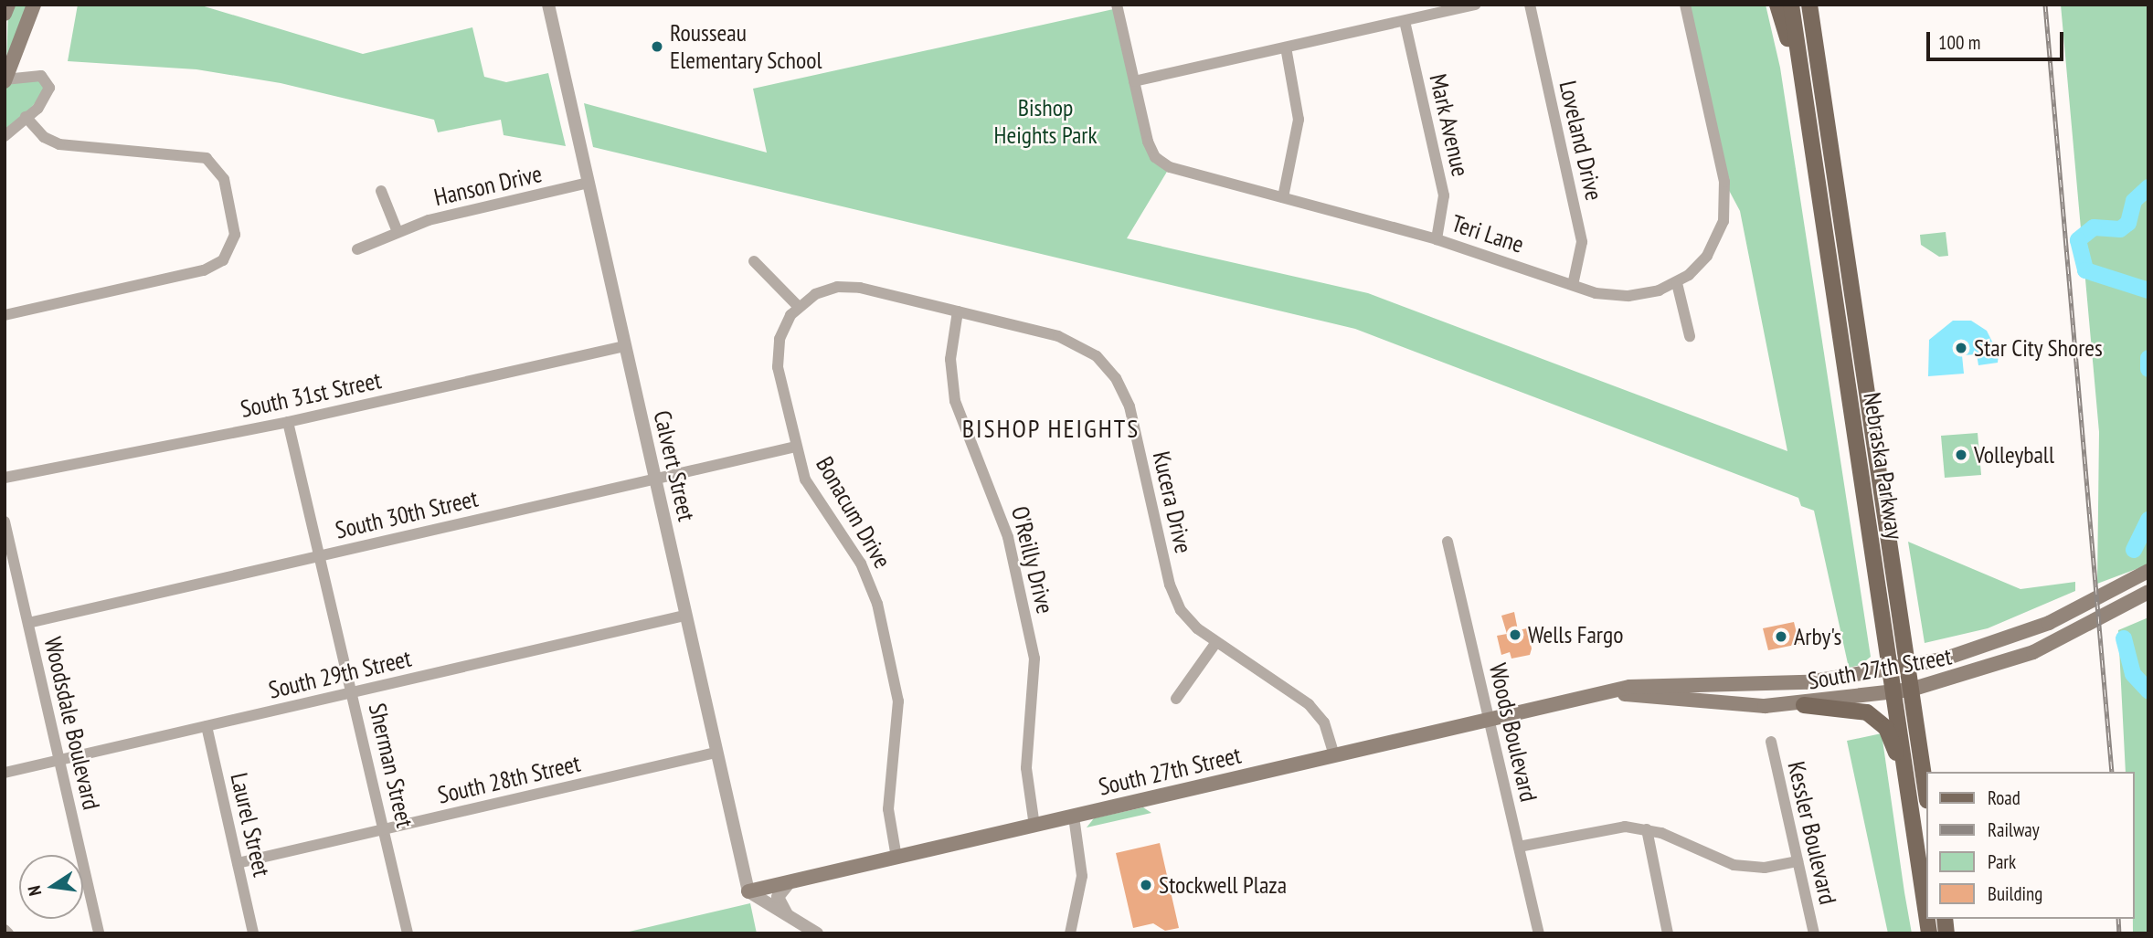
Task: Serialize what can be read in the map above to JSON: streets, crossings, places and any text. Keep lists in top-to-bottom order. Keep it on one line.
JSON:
{"streets":{"main road":["Nebraska Parkway","South 27th Street"],"street":["Mark Avenue","Loveland Drive","Hanson Drive","Teri Lane","South 31st Street","Calvert Street","Kucera Drive","Bonacum Drive","South 30th Street","O'Reilly Drive","South 29th Street","Woodsdale Boulevard","Woods Boulevard","Sherman Street","South 28th Street","Laurel Street","Kessler Boulevard"]},"crossings":[["Mark Avenue","Teri Lane"],["Loveland Drive","Teri Lane"],["Hanson Drive","Calvert Street"],["South 31st Street","Calvert Street"],["South 31st Street","Sherman Street"],["Calvert Street","South 30th Street"],["Calvert Street","South 27th Street"],["Calvert Street","South 29th Street"],["Calvert Street","South 28th Street"],["Nebraska Parkway","South 27th Street"],["Kucera Drive","Bonacum Drive"],["Kucera Drive","O'Reilly Drive"],["Kucera Drive","South 27th Street"],["Bonacum Drive","South 30th Street"],["Bonacum Drive","South 27th Street"],["South 30th Street","Woodsdale Boulevard"],["South 30th Street","Sherman Street"],["O'Reilly Drive","South 27th Street"],["South 27th Street","Woods Boulevard"],["South 29th Street","Woodsdale Boulevard"],["South 29th Street","Sherman Street"],["South 29th Street","Laurel Street"],["Sherman Street","South 28th Street"],["South 28th Street","Laurel Street"]],"districts":["BISHOP HEIGHTS"],"parks":["Bishop Heights Park"],"places":["Rousseau Elementary School","Star City Shores","Volleyball","Wells Fargo","Arby's","Stockwell Plaza"],"legend":["Road","Railway","Park","Building"],"scale_bar":"100 m","north":"left"}
